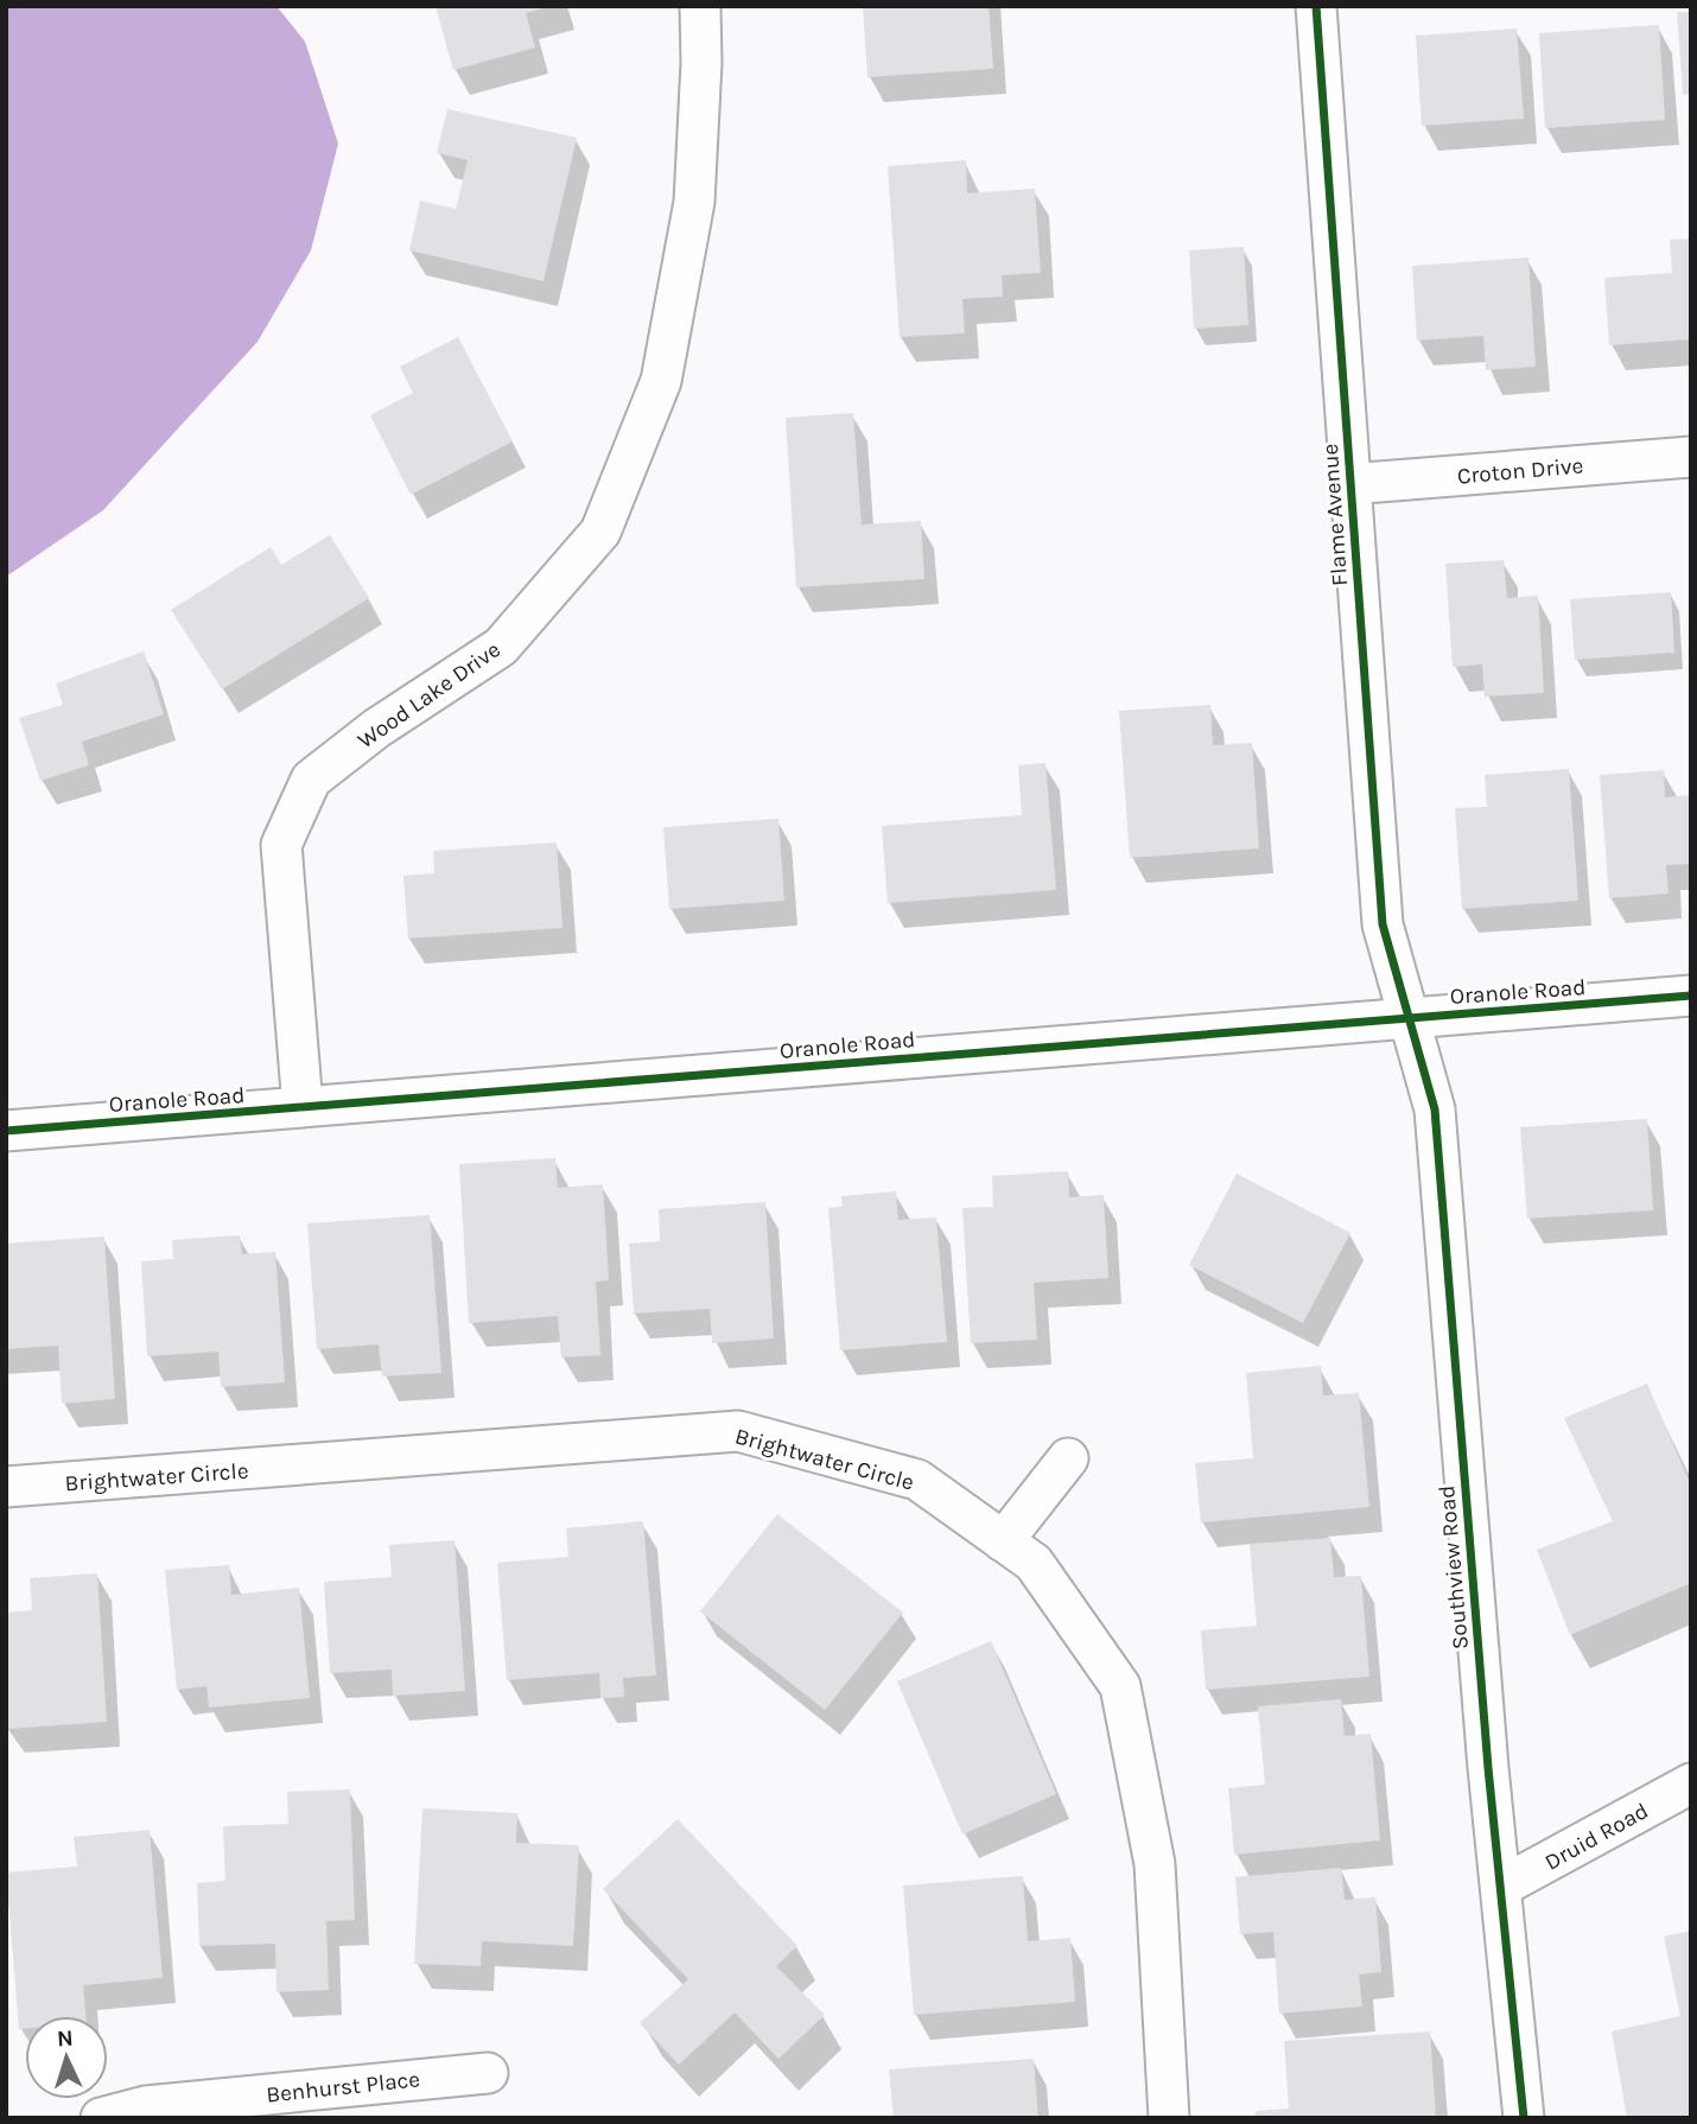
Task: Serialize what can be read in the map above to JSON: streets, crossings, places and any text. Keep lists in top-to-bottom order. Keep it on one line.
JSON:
{"streets":{"street":["Croton Drive","Flame Avenue","Wood Lake Drive","Oranole Road","Brightwater Circle","Southview Road","Druid Road","Benhurst Place"]},"crossings":[["Croton Drive","Flame Avenue"],["Flame Avenue","Oranole Road"],["Flame Avenue","Southview Road"],["Wood Lake Drive","Oranole Road"],["Oranole Road","Southview Road"],["Southview Road","Druid Road"]],"north":"top"}
